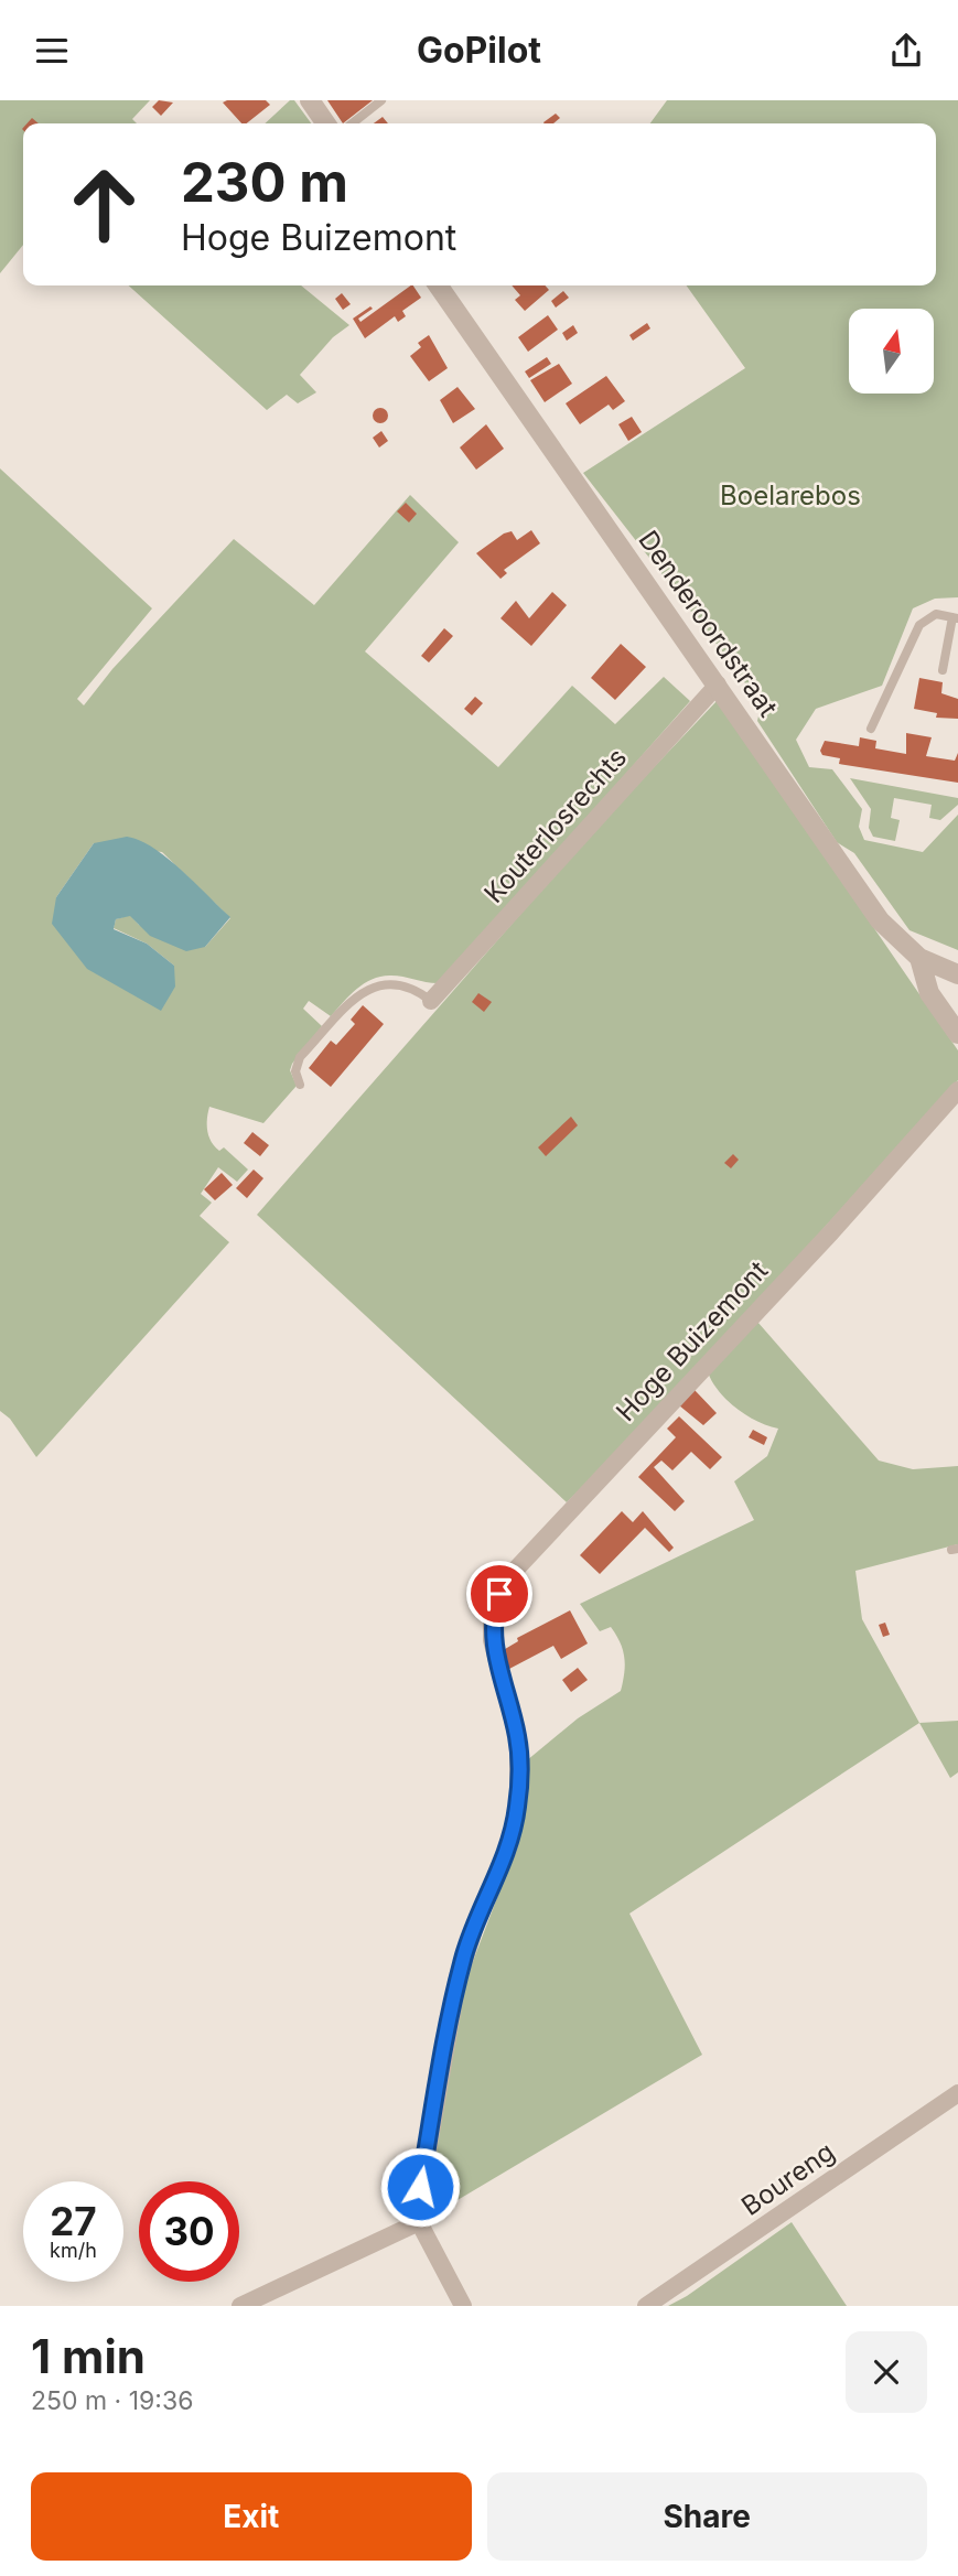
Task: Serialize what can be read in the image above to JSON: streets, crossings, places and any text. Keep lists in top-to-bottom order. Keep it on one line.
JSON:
{"streets":{"street":["Denderoordstraat","Kouterlosrechts","Hoge Buizemont","Boureng"]},"crossings":[["Denderoordstraat","Kouterlosrechts"]],"parks":["Boelarebos"],"north":"top","page":{"header":"GoPilot","turn":["230 m","Hoge Buizemont"],"speed":"27 km/h","limit":"30","heading":["1 min","250 m · 19:36"],"buttons":["Exit","Share"]}}
